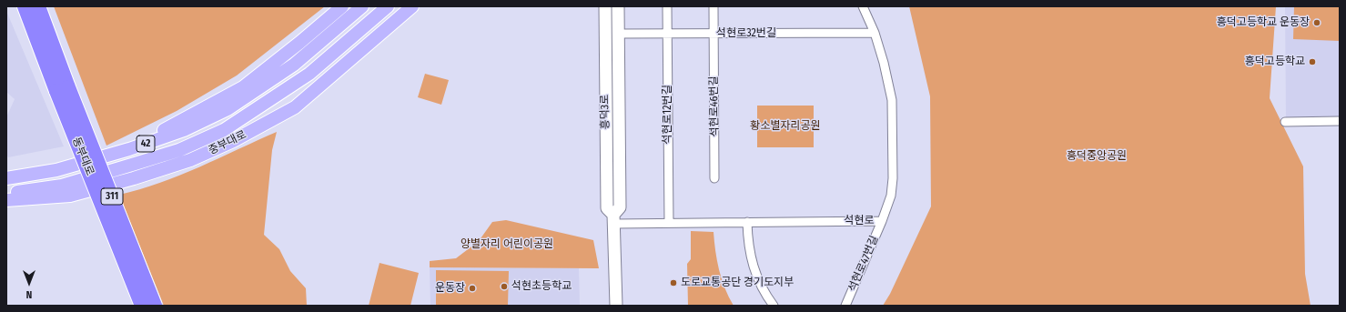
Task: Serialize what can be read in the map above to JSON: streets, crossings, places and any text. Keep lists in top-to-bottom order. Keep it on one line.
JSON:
{"streets":{"highway":["동부대로","311"],"main road":["중부대로","42"],"street":["석현로32번길","석현로46번길","흥덕3로","석현로12번길","석현로","석현로47번길"]},"crossings":[["석현로32번길","석현로46번길"],["석현로32번길","흥덕3로"],["석현로32번길","석현로12번길"],["석현로32번길","석현로"],["흥덕3로","석현로"],["석현로12번길","석현로"],["석현로","석현로47번길"]],"parks":["황소별자리공원","흥덕중앙공원","양별자리 어린이공원"],"places":["흥덕고등학교 운동장","흥덕고등학교","도로교통공단 경기도지부","석현초등학교","운동장"],"north":"bottom"}
